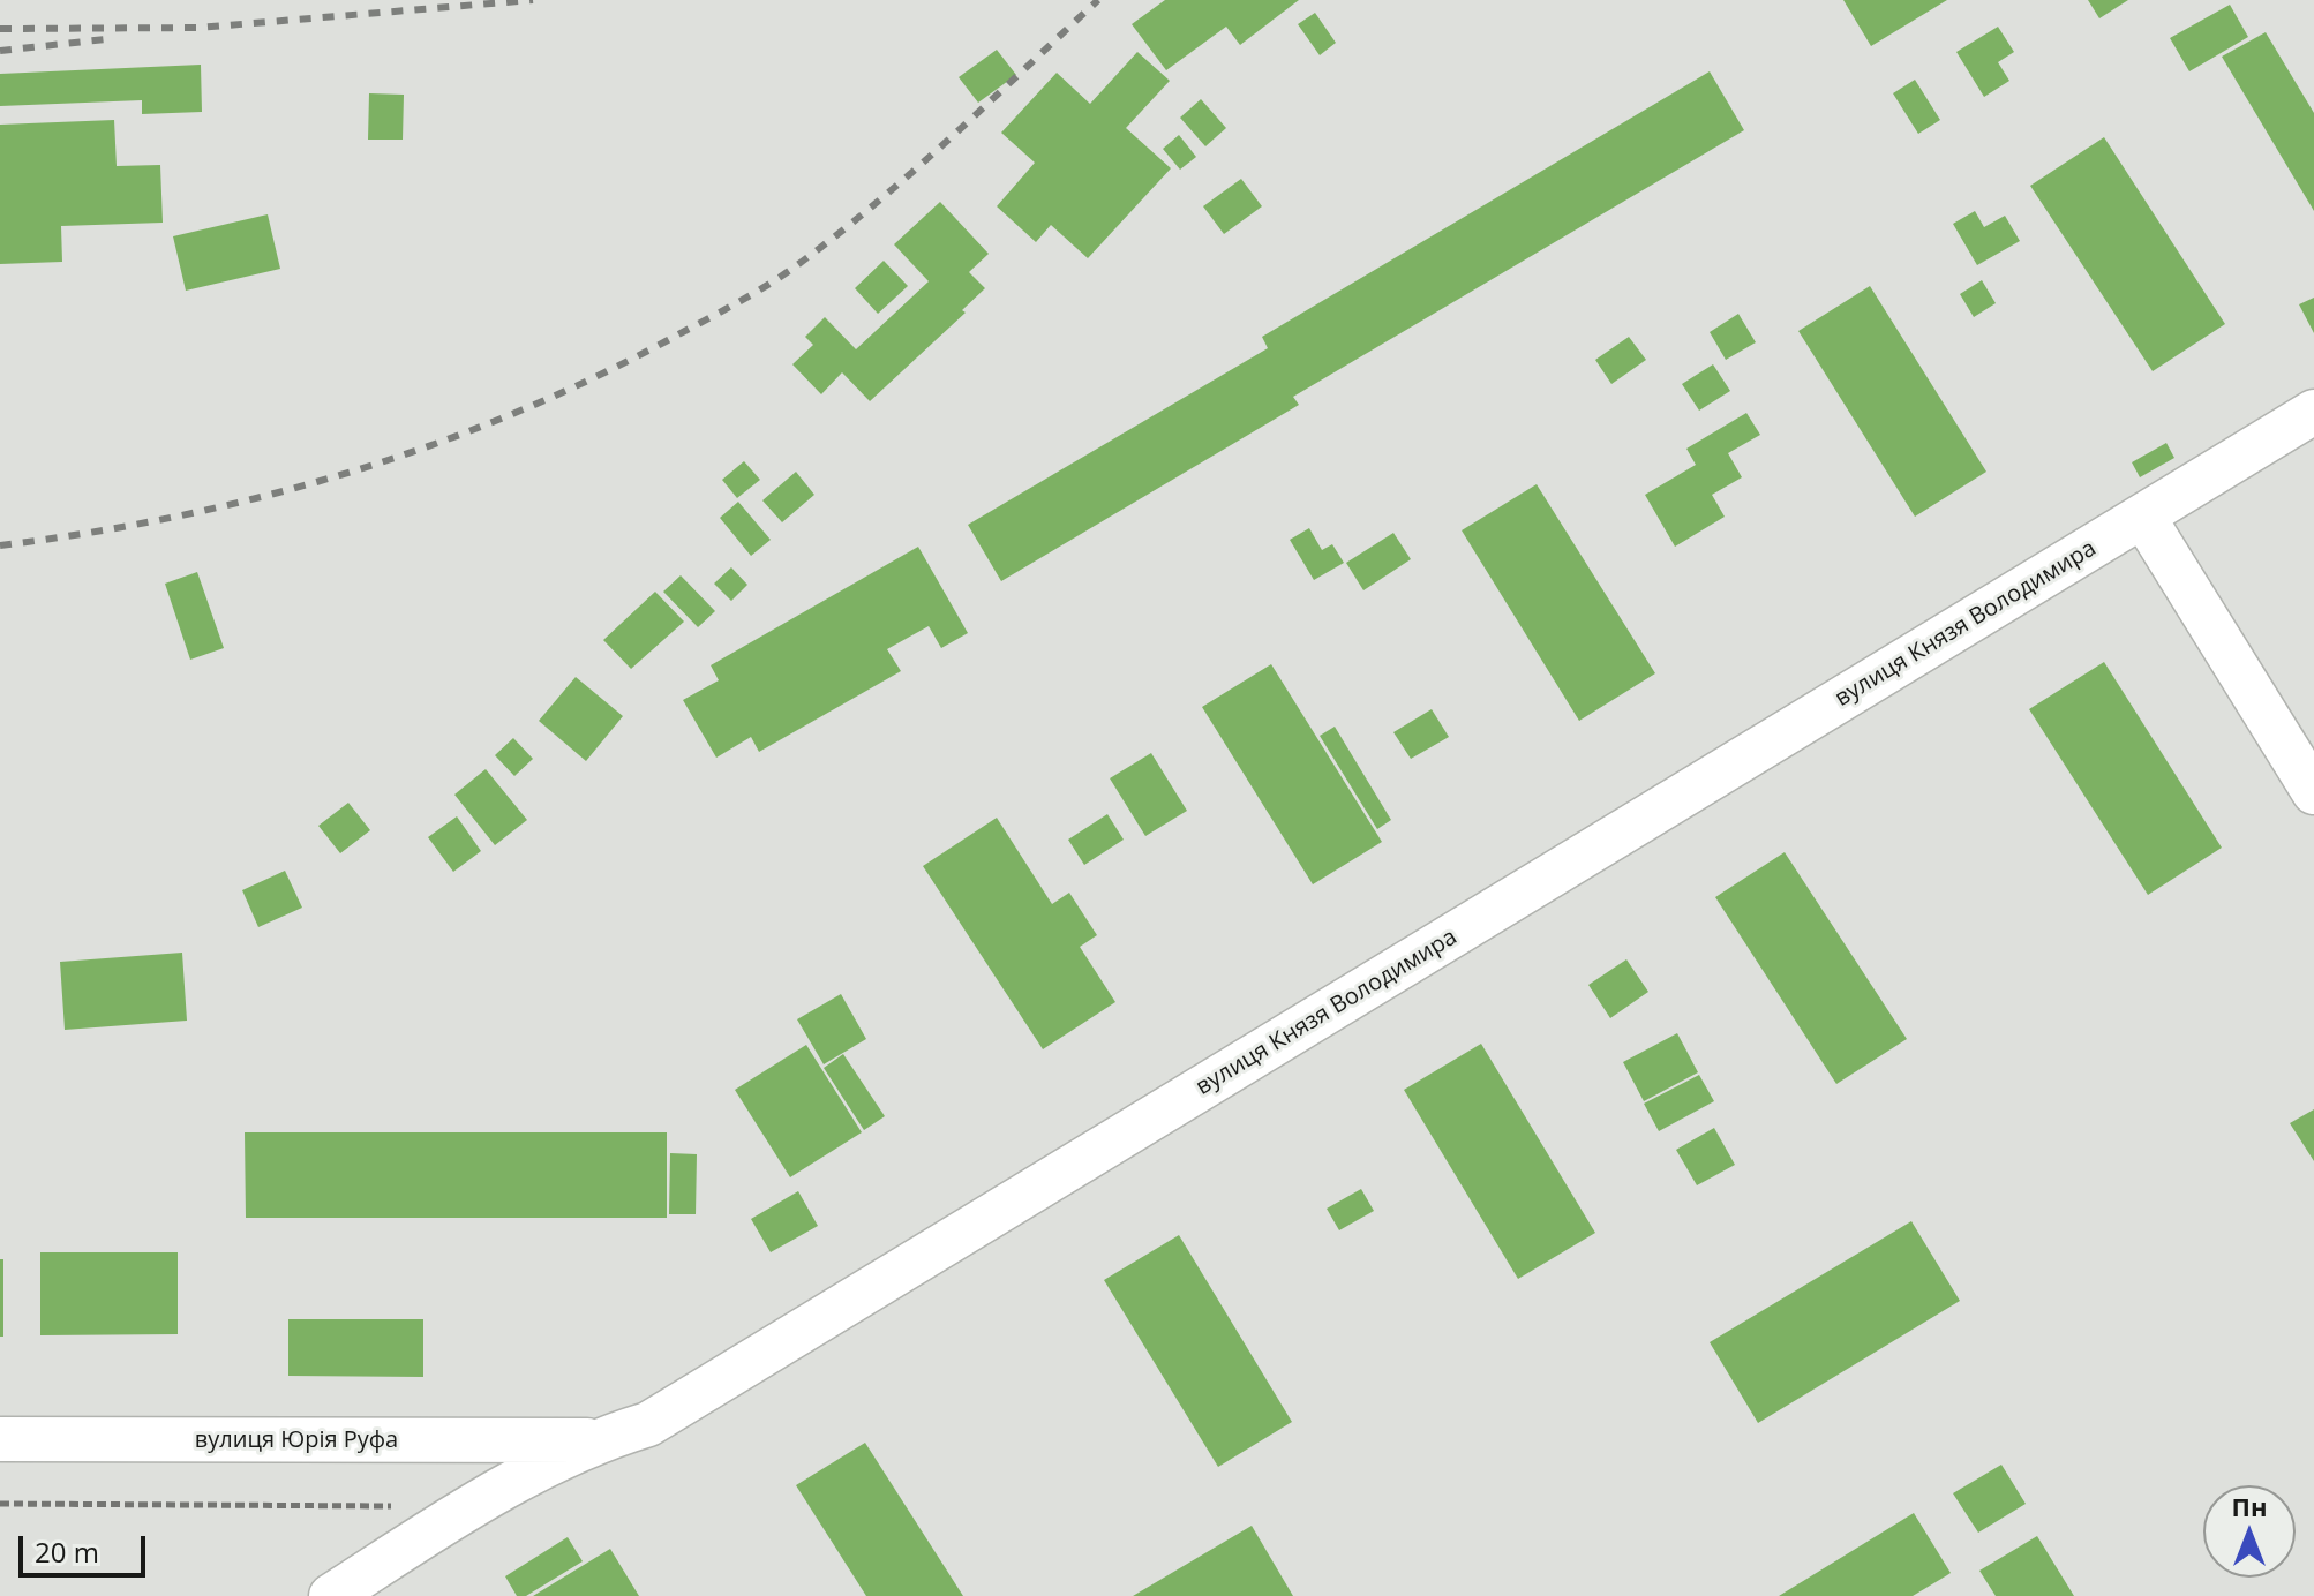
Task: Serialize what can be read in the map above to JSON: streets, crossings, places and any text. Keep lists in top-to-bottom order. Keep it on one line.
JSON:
{"streets":{"street":["вулиця Князя Володимира","вулиця Юрія Руфа"]},"crossings":[["вулиця Князя Володимира","вулиця Юрія Руфа"]],"scale_bar":"20 m","north":"top"}
